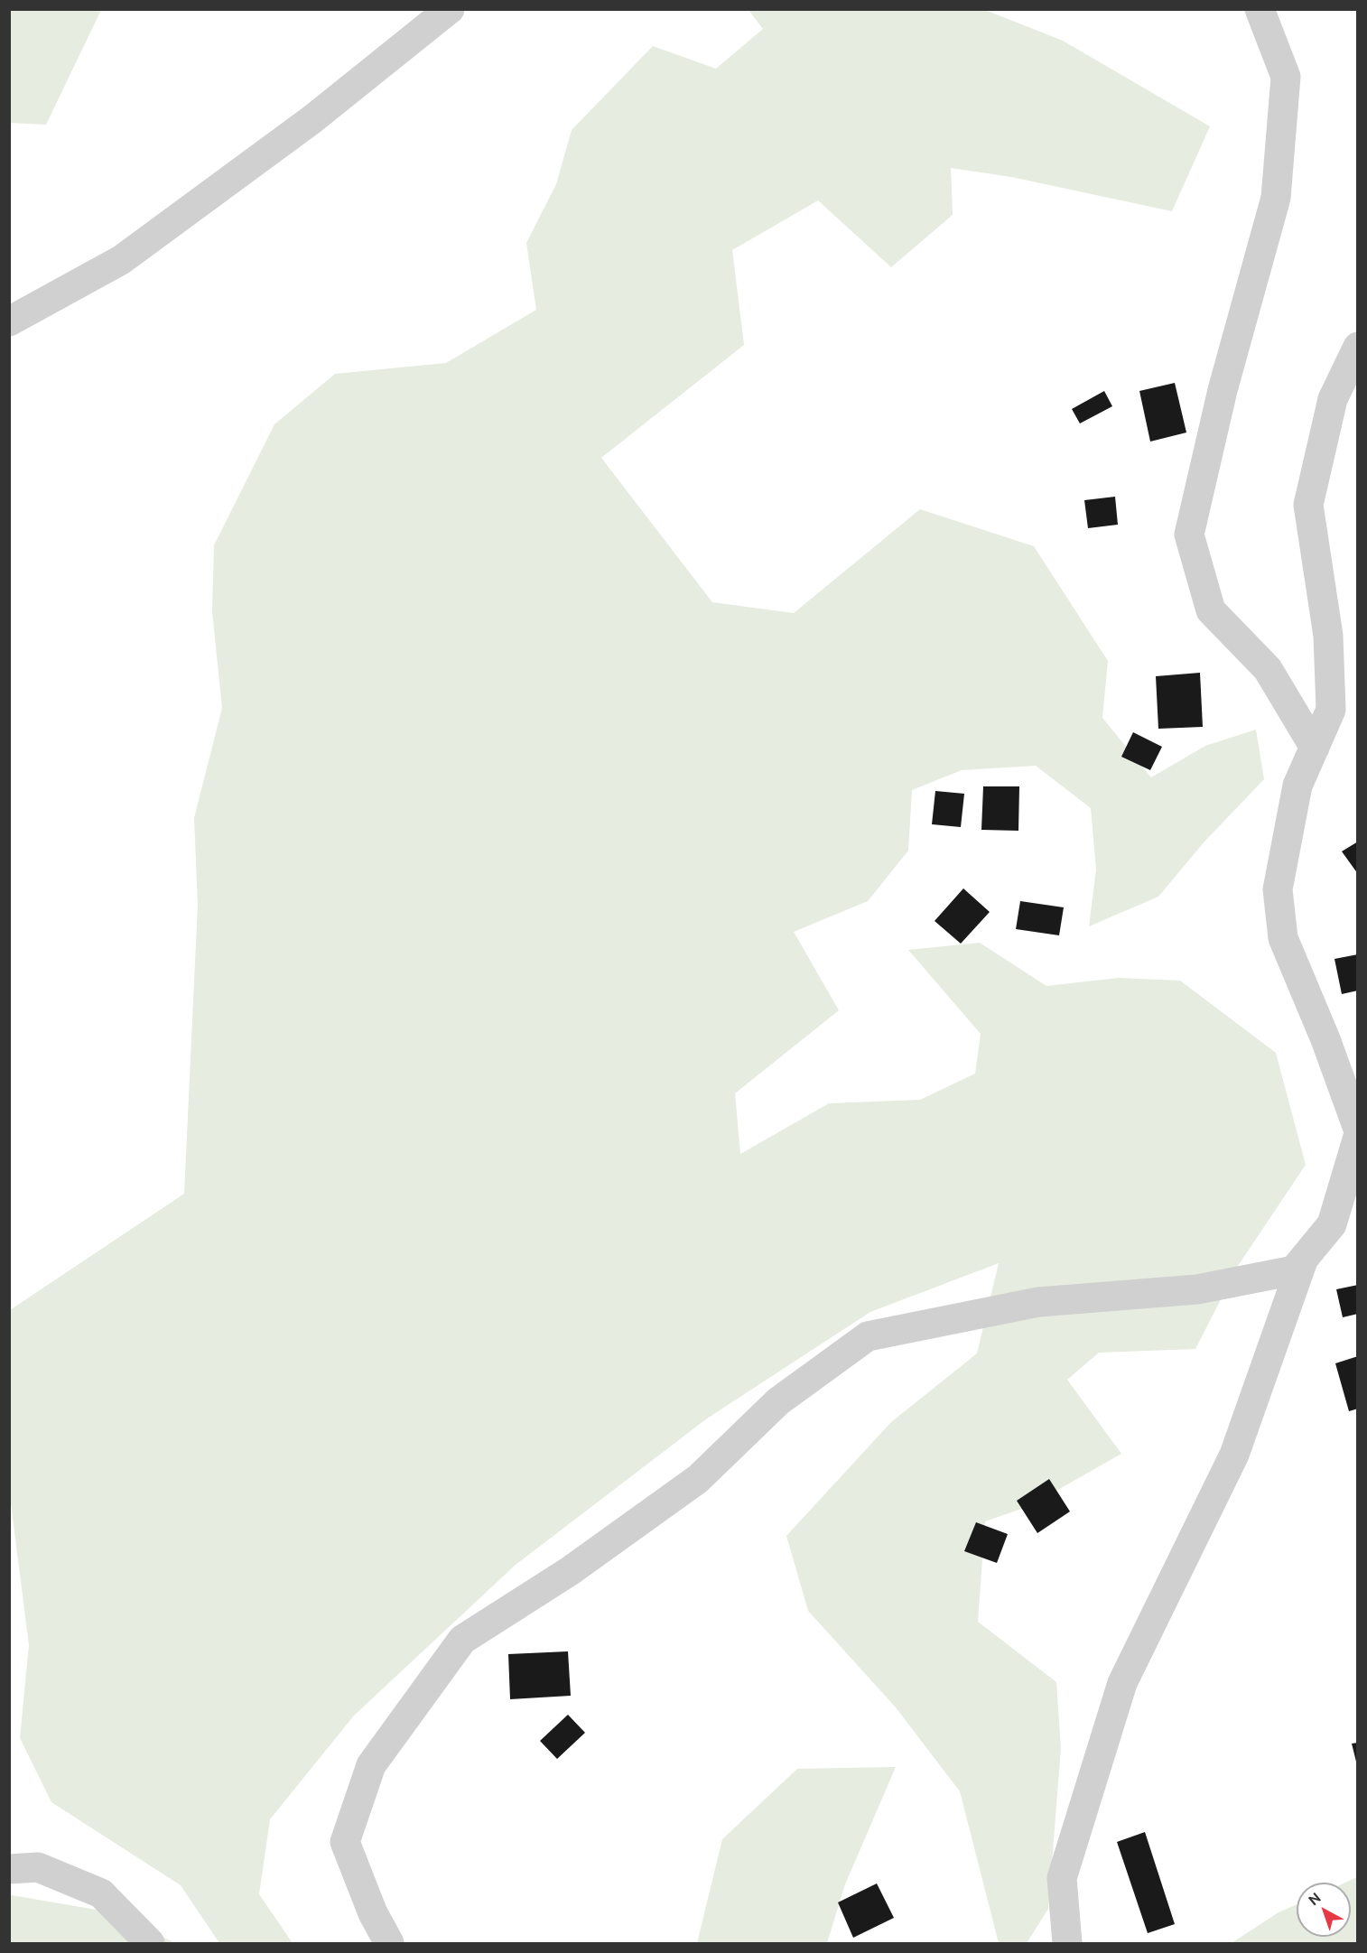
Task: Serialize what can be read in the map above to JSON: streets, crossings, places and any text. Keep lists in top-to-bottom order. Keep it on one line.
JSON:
{"north":"top left"}
